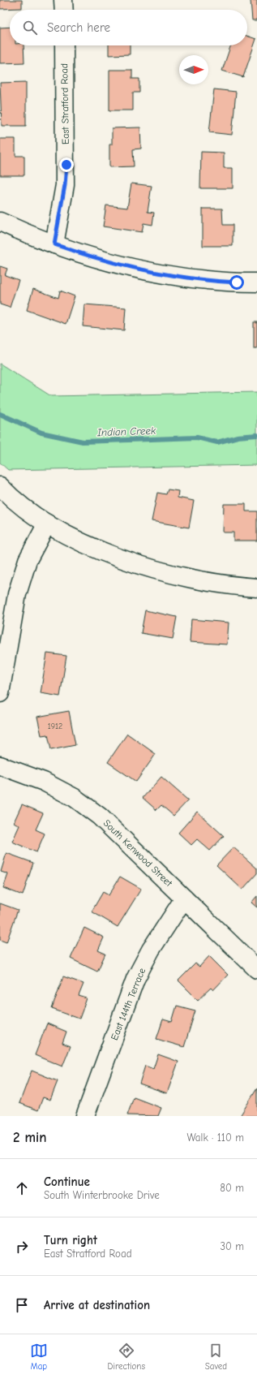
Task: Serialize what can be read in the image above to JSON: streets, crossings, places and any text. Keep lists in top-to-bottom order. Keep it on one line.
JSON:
{"streets":{"street":["East Stratford Road","South Kenwood Street","East 144th Terrace"]},"crossings":[["South Kenwood Street","East 144th Terrace"]],"water":["Indian Creek"],"house_numbers":["1912"],"north":"right","page":{"search":"Search here","heading":["2 min","Walk · 110 m"],"list":[["Continue","South Winterbrooke Drive","80 m"],["Turn right","East Stratford Road","30 m"],"Arrive at destination"],"nav":["Map","Directions","Saved"]}}
